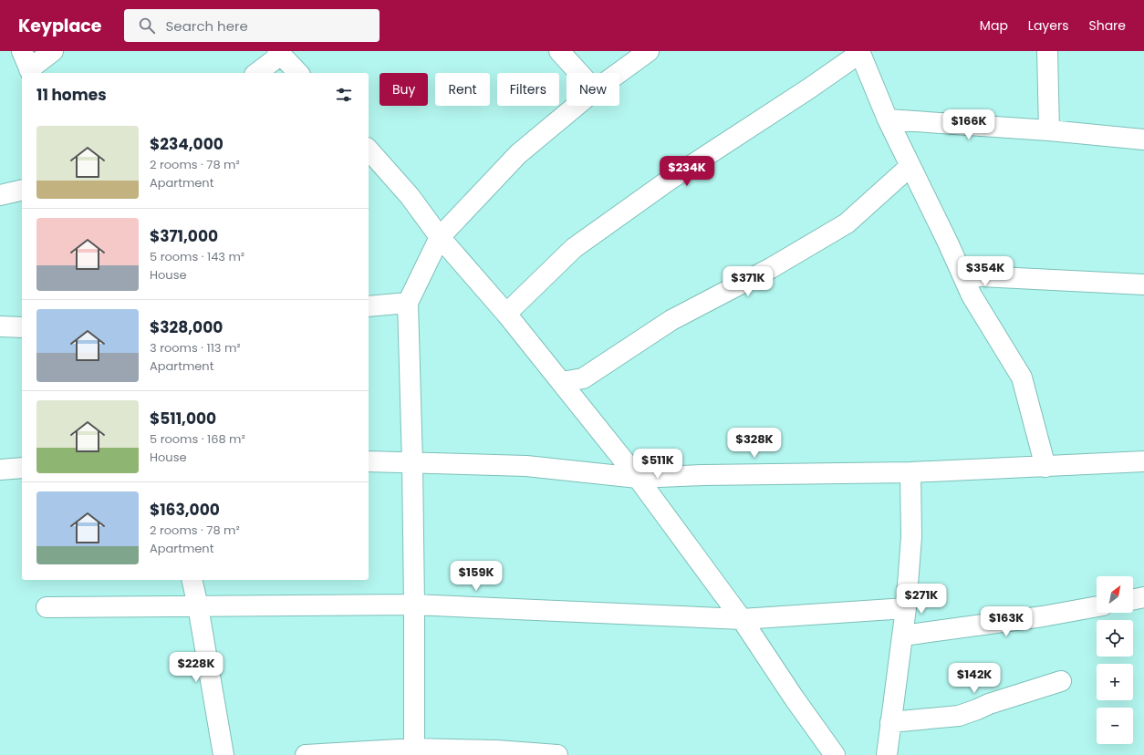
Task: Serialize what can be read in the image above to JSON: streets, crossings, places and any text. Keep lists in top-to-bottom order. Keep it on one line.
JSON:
{"north":"top right","page":{"header":"Keyplace","search":"Search here","nav":["Map","Layers","Share"],"chip":["Buy","Rent","Filters","New"],"heading":"11 homes","price":["$166K","$234K","$354K","$371K","$328K","$511K","$159K","$271K","$163K","$228K","$142K"],"list":[{"name":"$234,000","note":"2 rooms · 78 m² · Apartment"},{"name":"$371,000","note":"5 rooms · 143 m² · House"},{"name":"$328,000","note":"3 rooms · 113 m² · Apartment"},{"name":"$511,000","note":"5 rooms · 168 m² · House"},{"name":"$163,000","note":"2 rooms · 78 m² · Apartment"}],"map_buttons":["+","−"]}}
